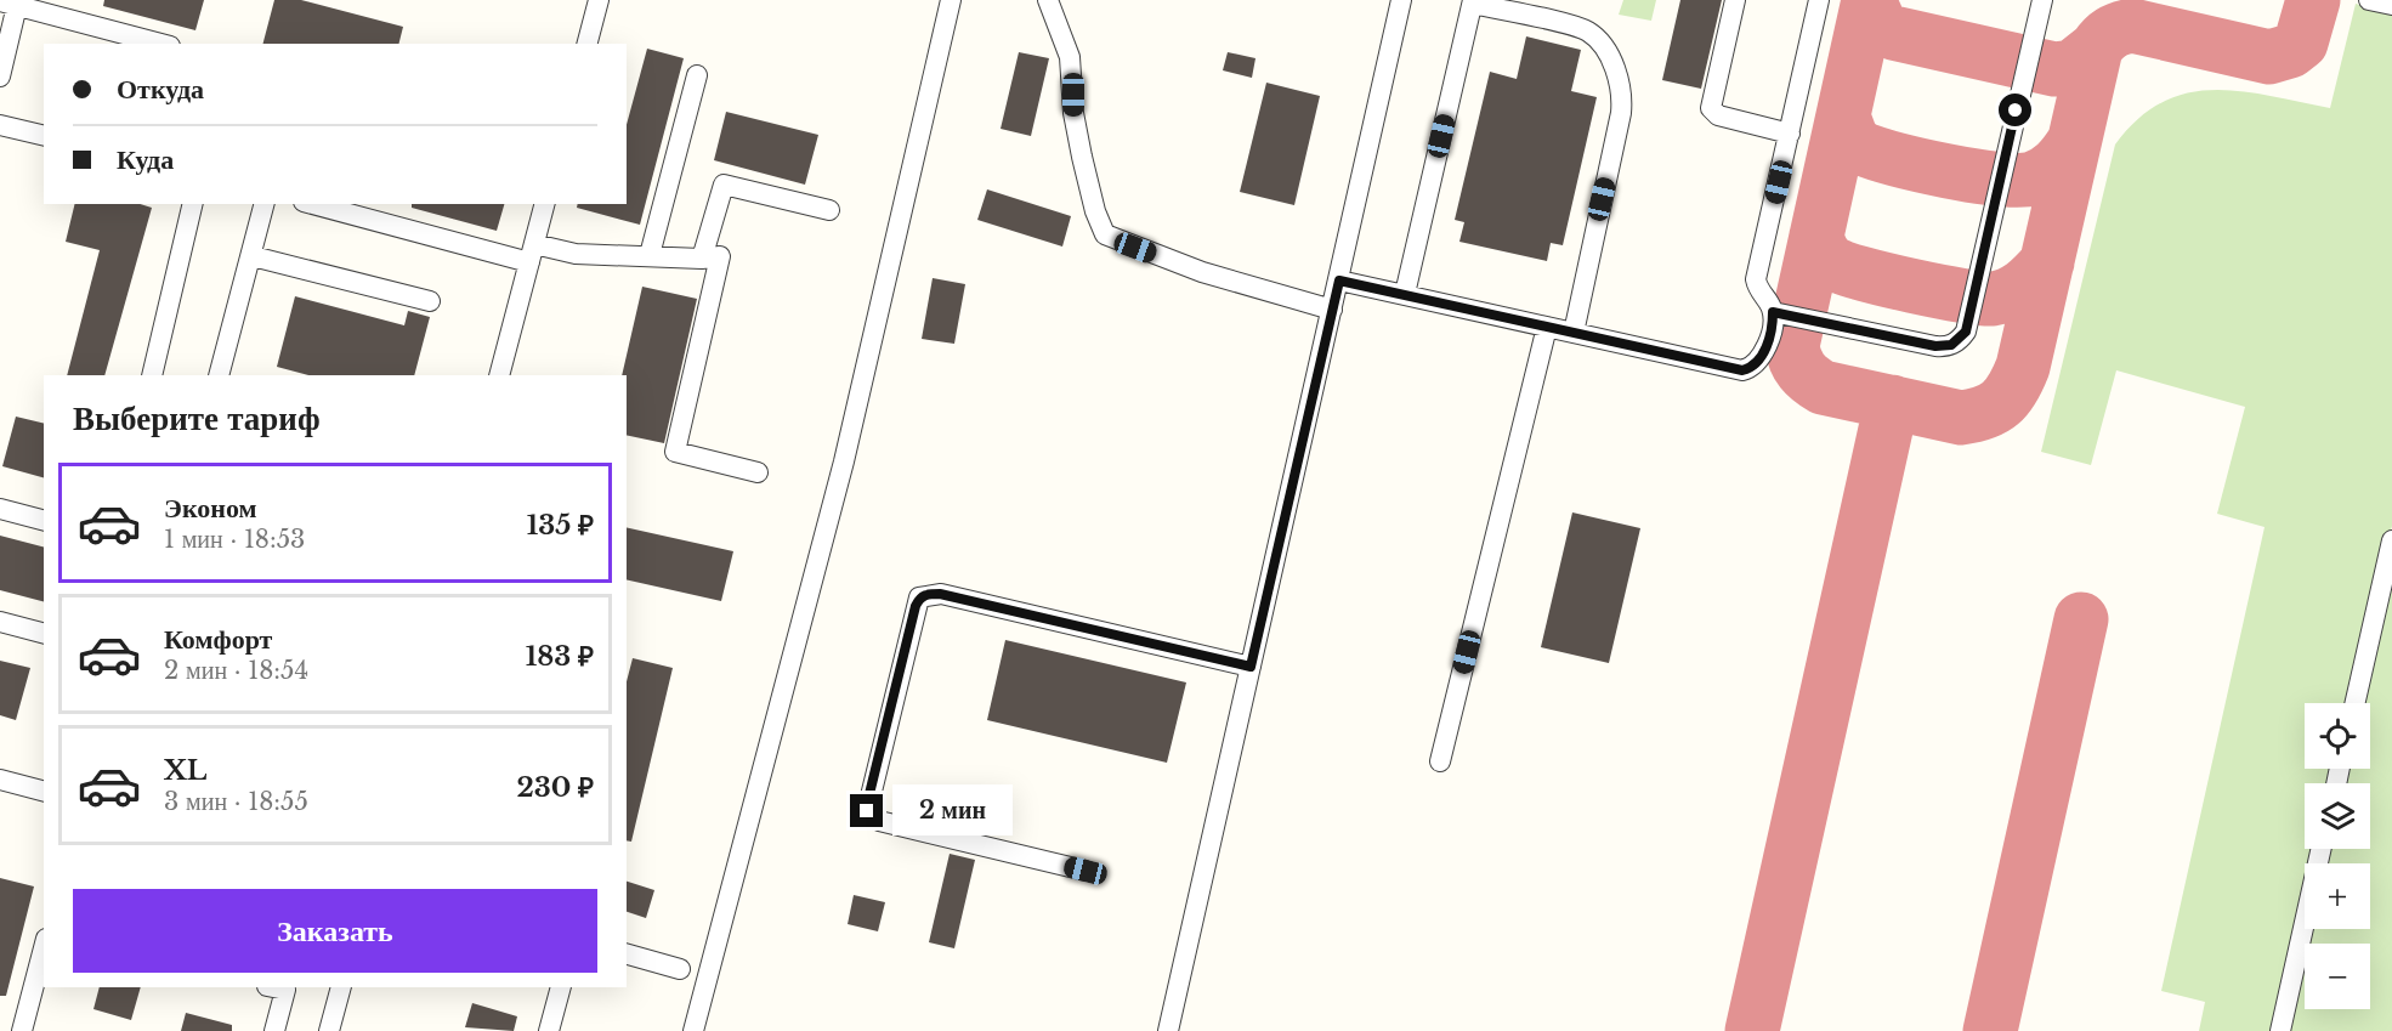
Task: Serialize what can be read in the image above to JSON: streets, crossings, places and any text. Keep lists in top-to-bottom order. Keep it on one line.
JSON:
{"page":{"banner":["Откуда","Куда"],"heading":"Выберите тариф","list":[{"name":"Эконом","note":"1 мин · 18:53","value":"135 ₽"},{"name":"Комфорт","note":"2 мин · 18:54","value":"183 ₽"},{"name":"XL","note":"3 мин · 18:55","value":"230 ₽"}],"map_buttons":["+","−"],"bubble":"2 мин","buttons":"Заказать"}}
